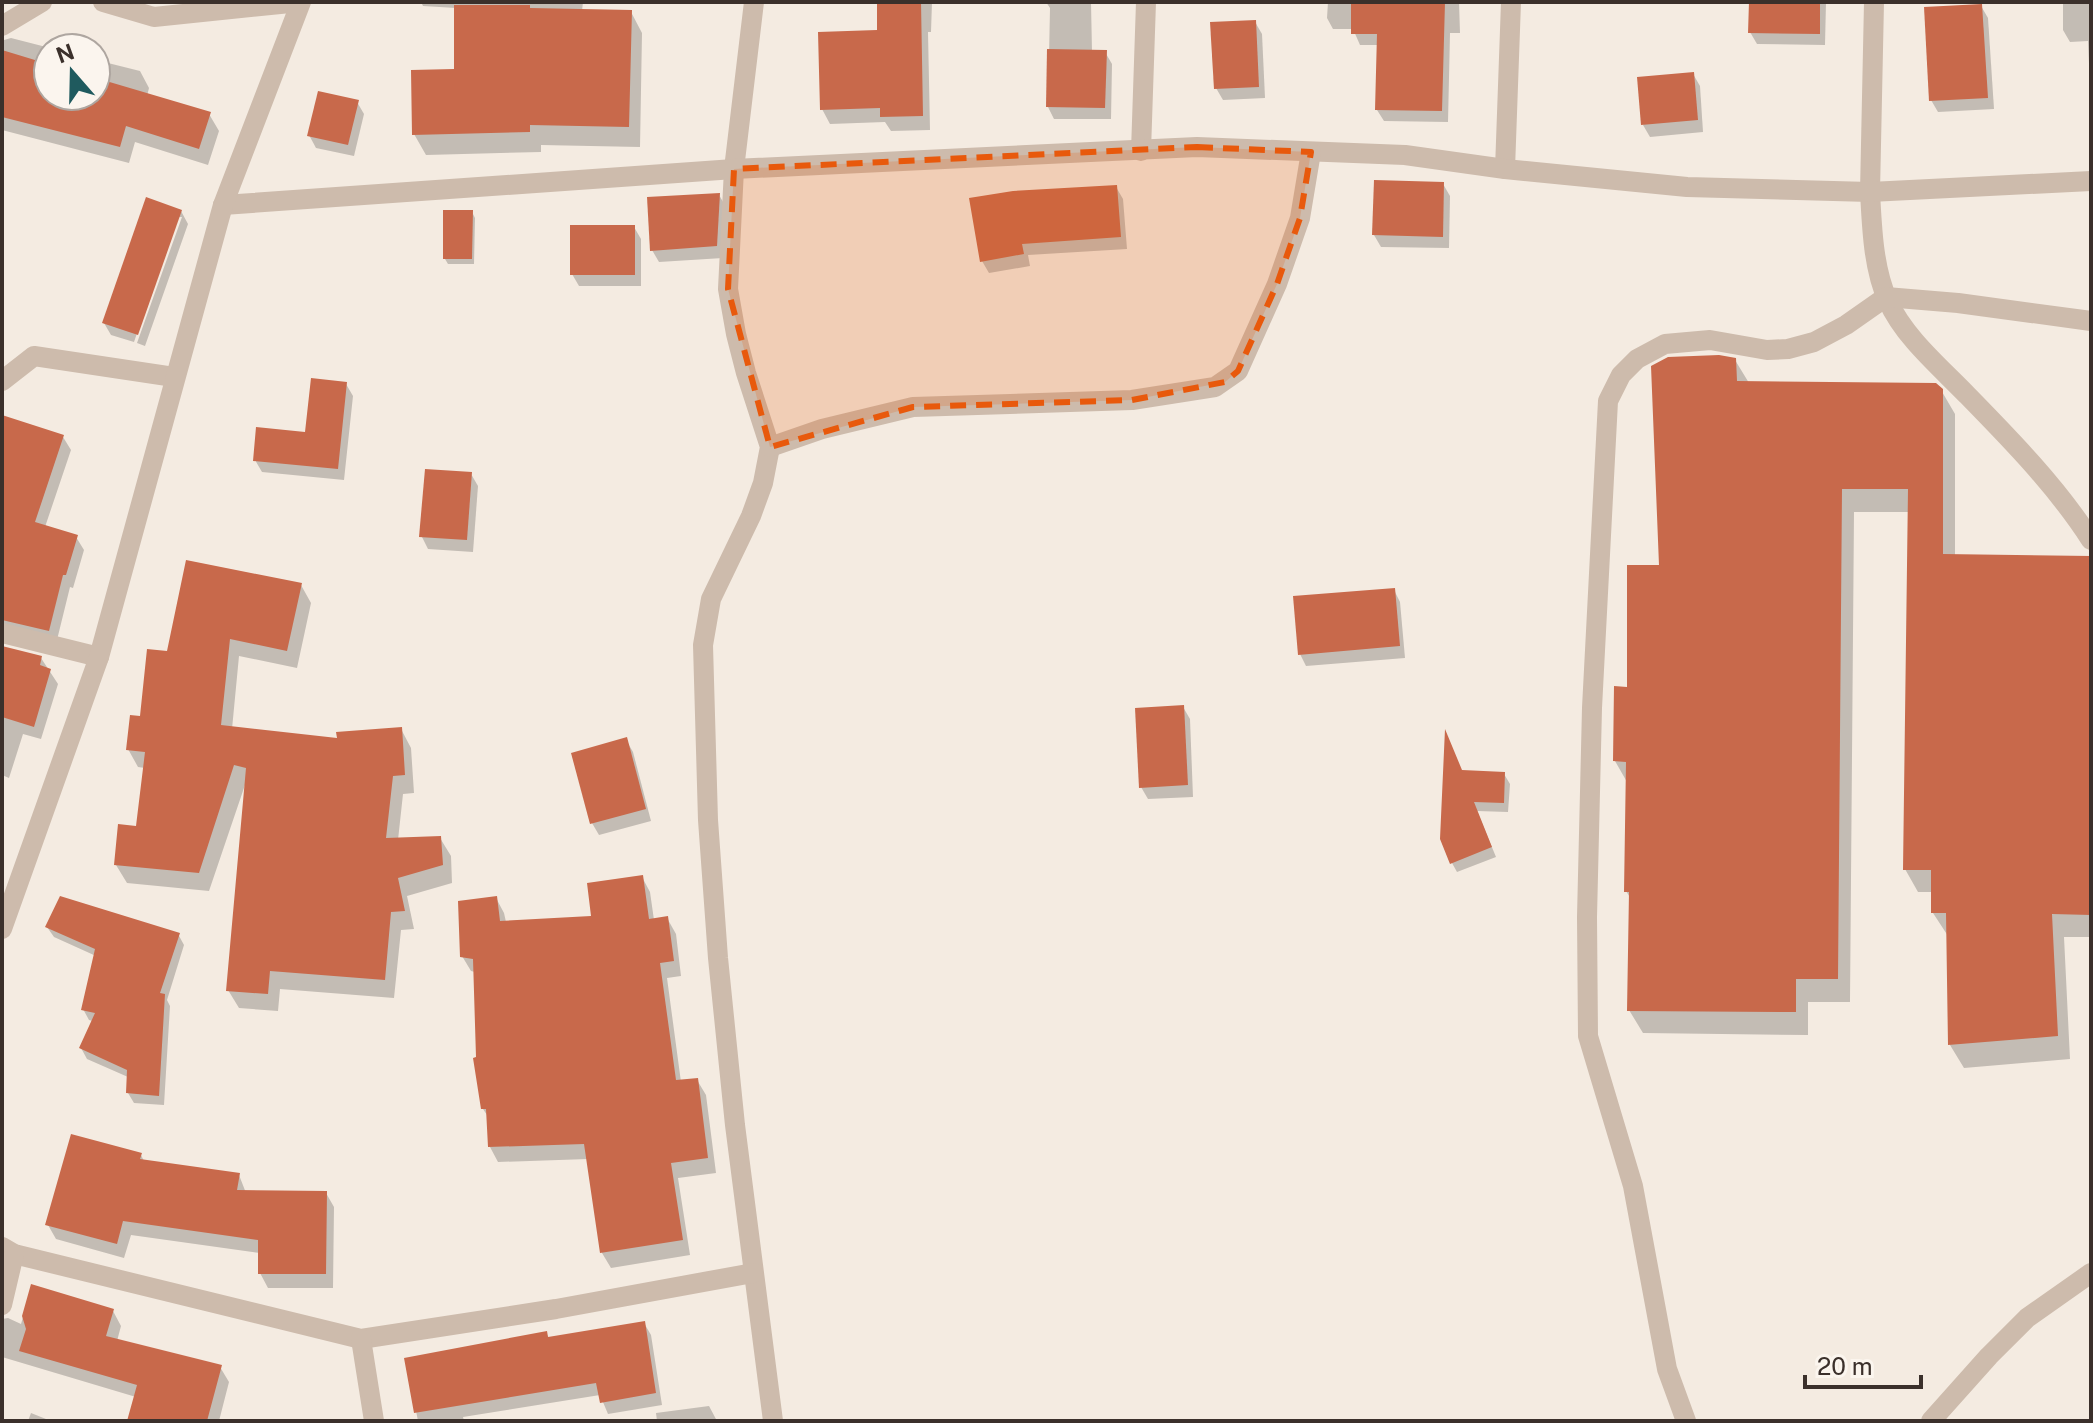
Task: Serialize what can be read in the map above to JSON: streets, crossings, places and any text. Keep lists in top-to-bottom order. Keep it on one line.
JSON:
{"scale_bar":"20 m","north":"top"}
